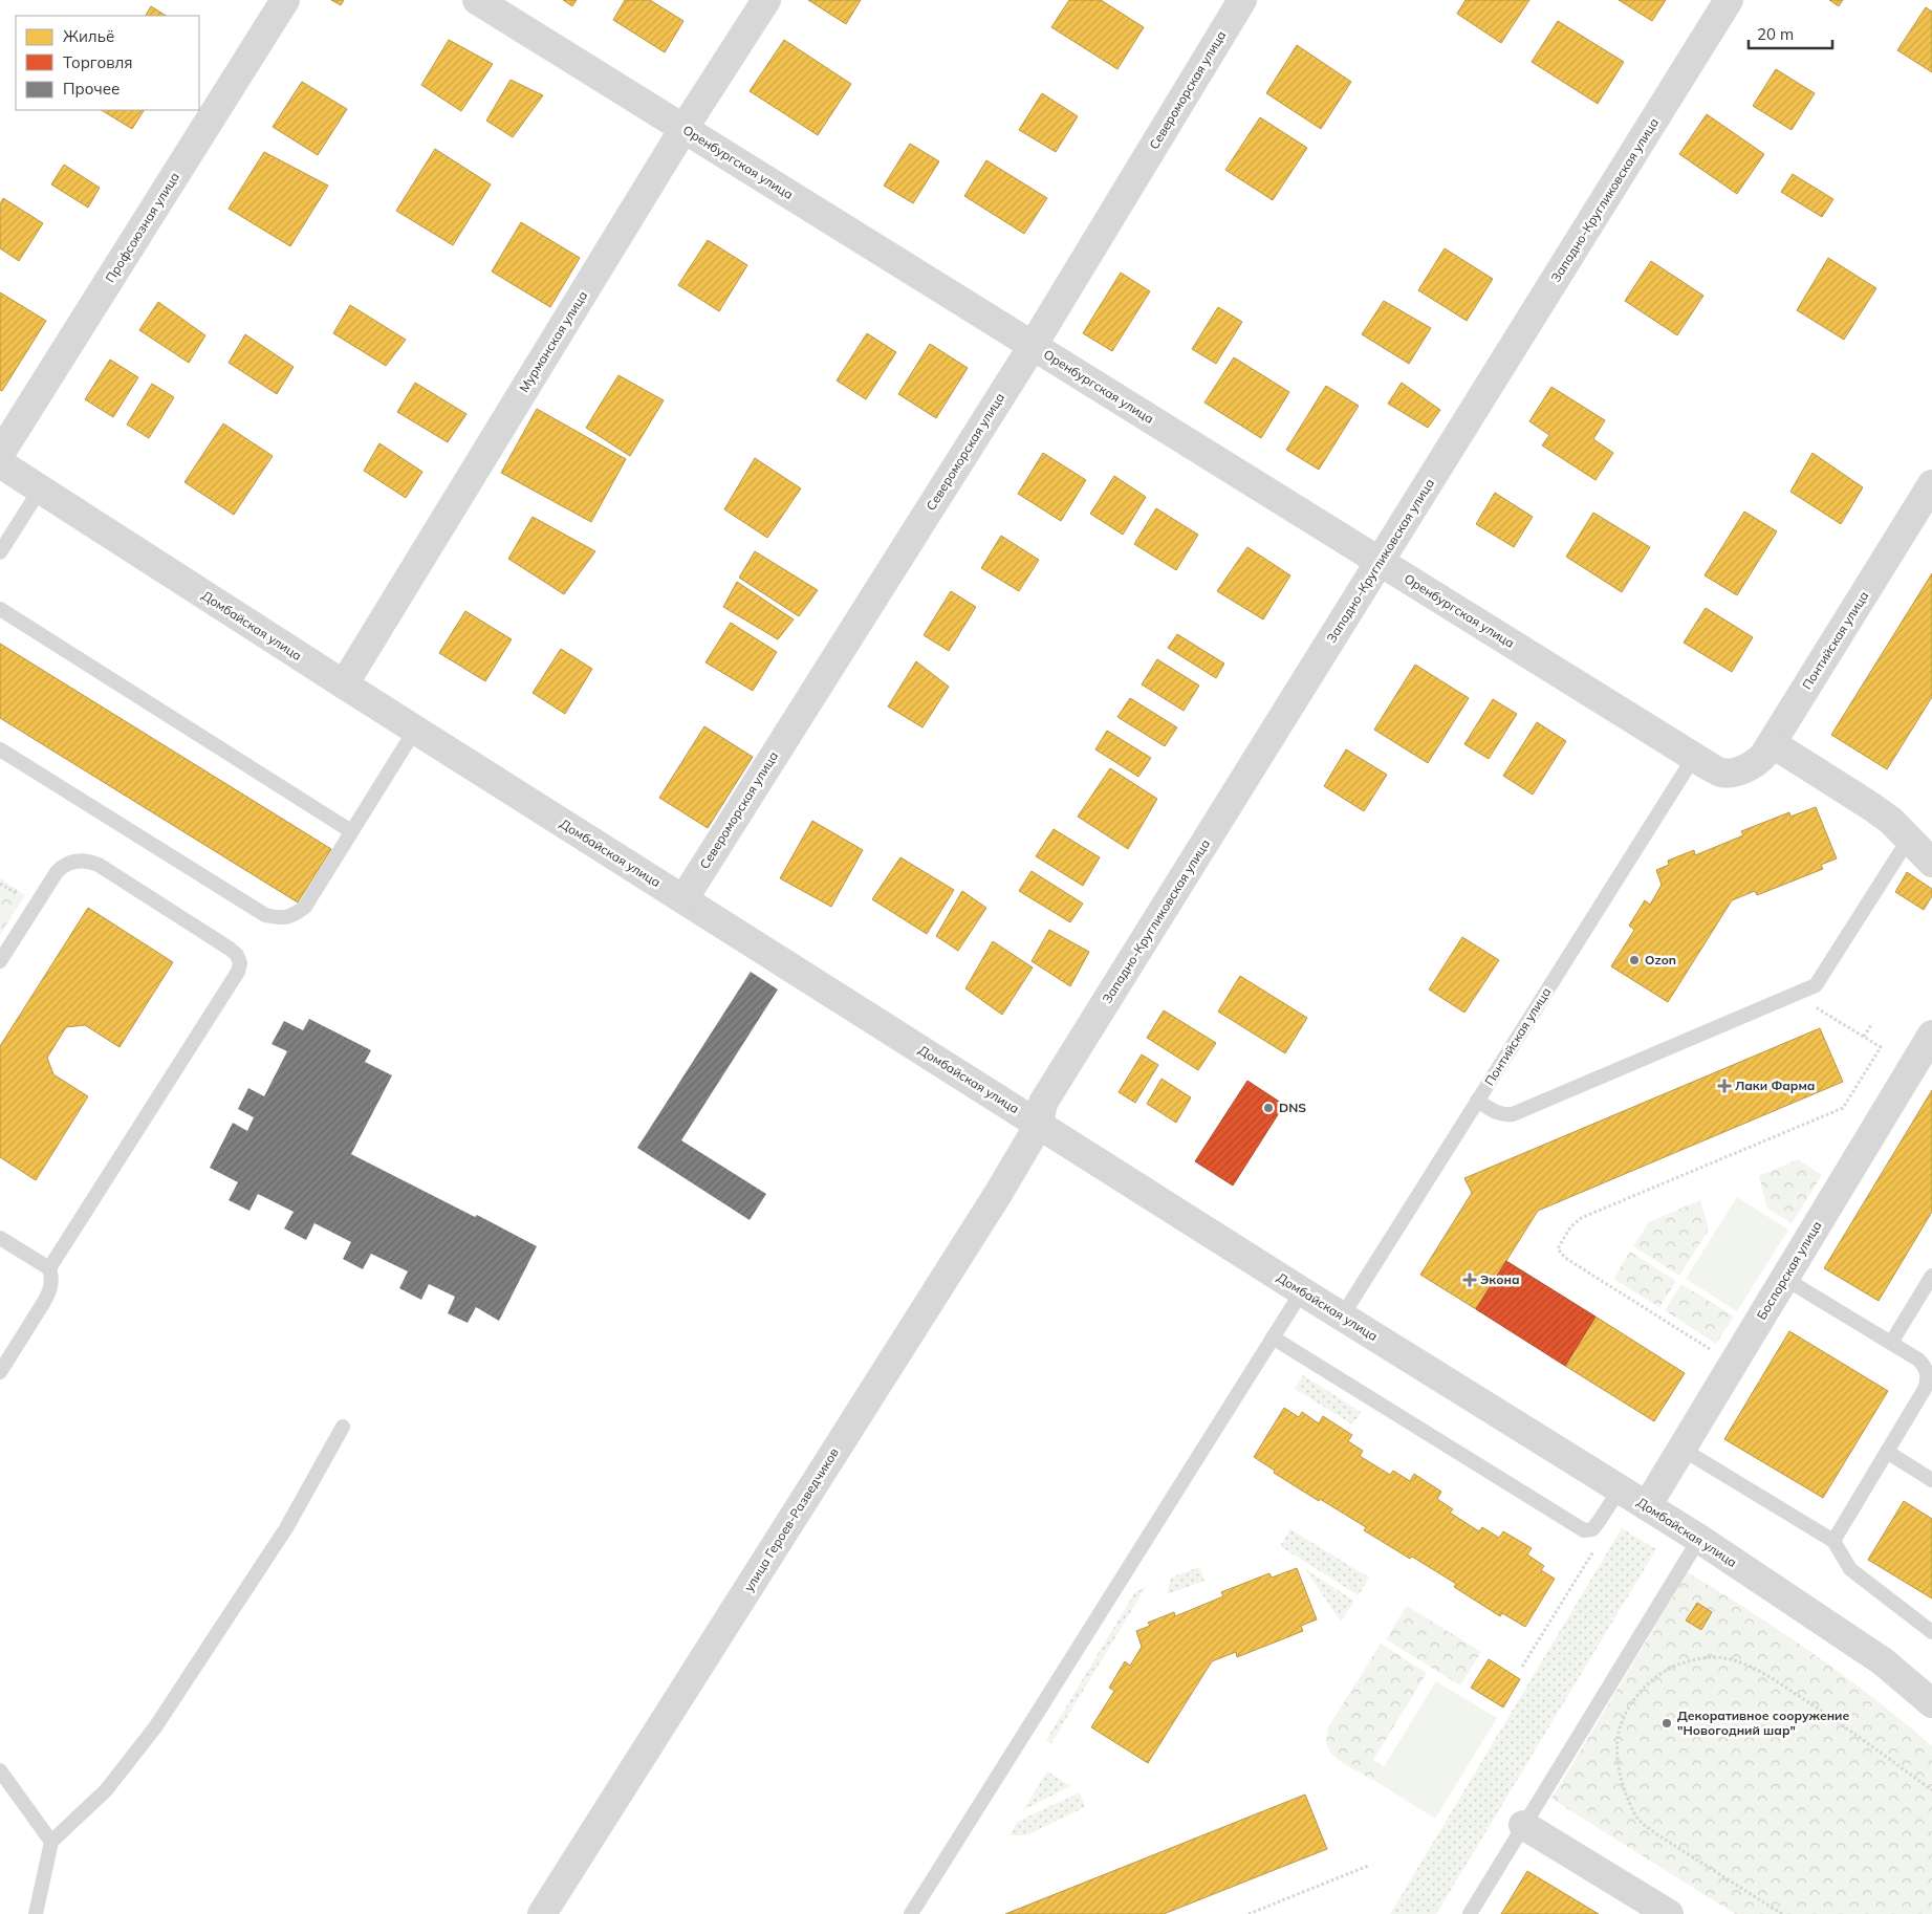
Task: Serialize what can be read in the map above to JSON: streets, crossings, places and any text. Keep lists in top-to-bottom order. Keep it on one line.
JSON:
{"streets":{"street":["Североморская улица","Оренбургская улица","Западно-Кругликовская улица","Профсоюзная улица","Мурманская улица","Домбайская улица","Понтийская улица","Боспорская улица","улица Героев-Разведчиков"]},"crossings":[["Североморская улица","Оренбургская улица"],["Североморская улица","Домбайская улица"],["Оренбургская улица","Западно-Кругликовская улица"],["Оренбургская улица","Мурманская улица"],["Оренбургская улица","Понтийская улица"],["Западно-Кругликовская улица","Домбайская улица"],["Западно-Кругликовская улица","улица Героев-Разведчиков"],["Мурманская улица","Домбайская улица"],["Домбайская улица","Понтийская улица"],["Домбайская улица","Боспорская улица"],["Домбайская улица","улица Героев-Разведчиков"]],"places":{"other":["Ozon","DNS","Декоративное сооружение \"Новогодний шар\""],"health":["Лаки Фарма","Экона"]},"legend":["Жильё","Торговля","Прочее"],"scale_bar":"20 m"}
